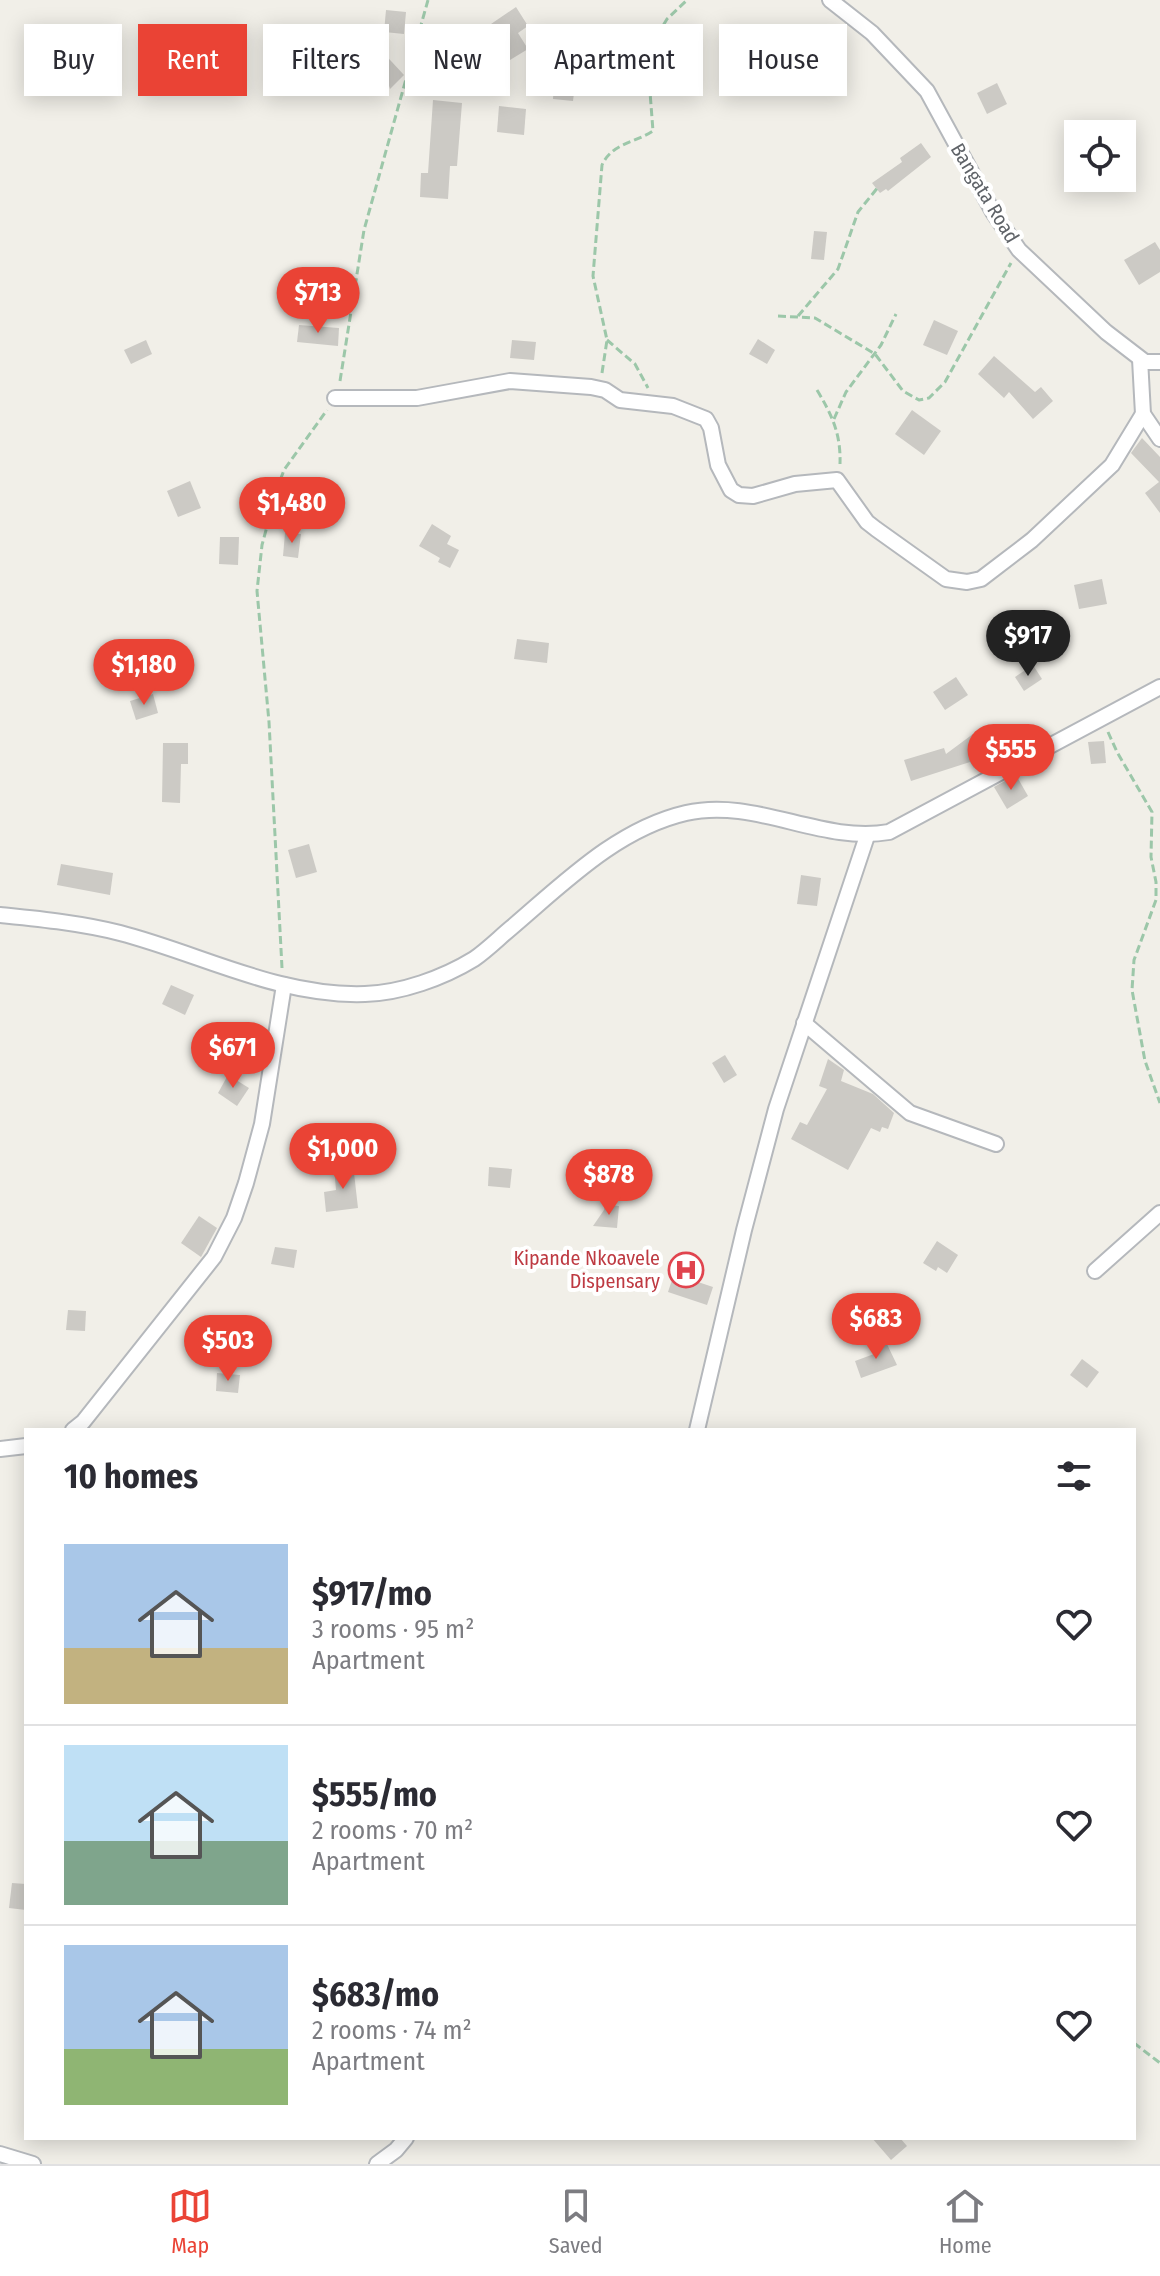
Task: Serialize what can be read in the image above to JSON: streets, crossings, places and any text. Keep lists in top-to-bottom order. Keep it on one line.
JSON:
{"streets":{"street":["Bangata Road"]},"places":{"hospital":["Kipande Nkoavele Dispensary"]},"page":{"chip":["Buy","Rent","Filters","New","Apartment","House"],"price":["$713","$1,480","$917","$1,180","$555","$671","$1,000","$878","$683","$503"],"heading":"10 homes","list":[{"name":"$917/mo","note":"3 rooms · 95 m² · Apartment"},{"name":"$555/mo","note":"2 rooms · 70 m² · Apartment"},{"name":"$683/mo","note":"2 rooms · 74 m² · Apartment"}],"tabs":["Map","Saved","Home"]}}
